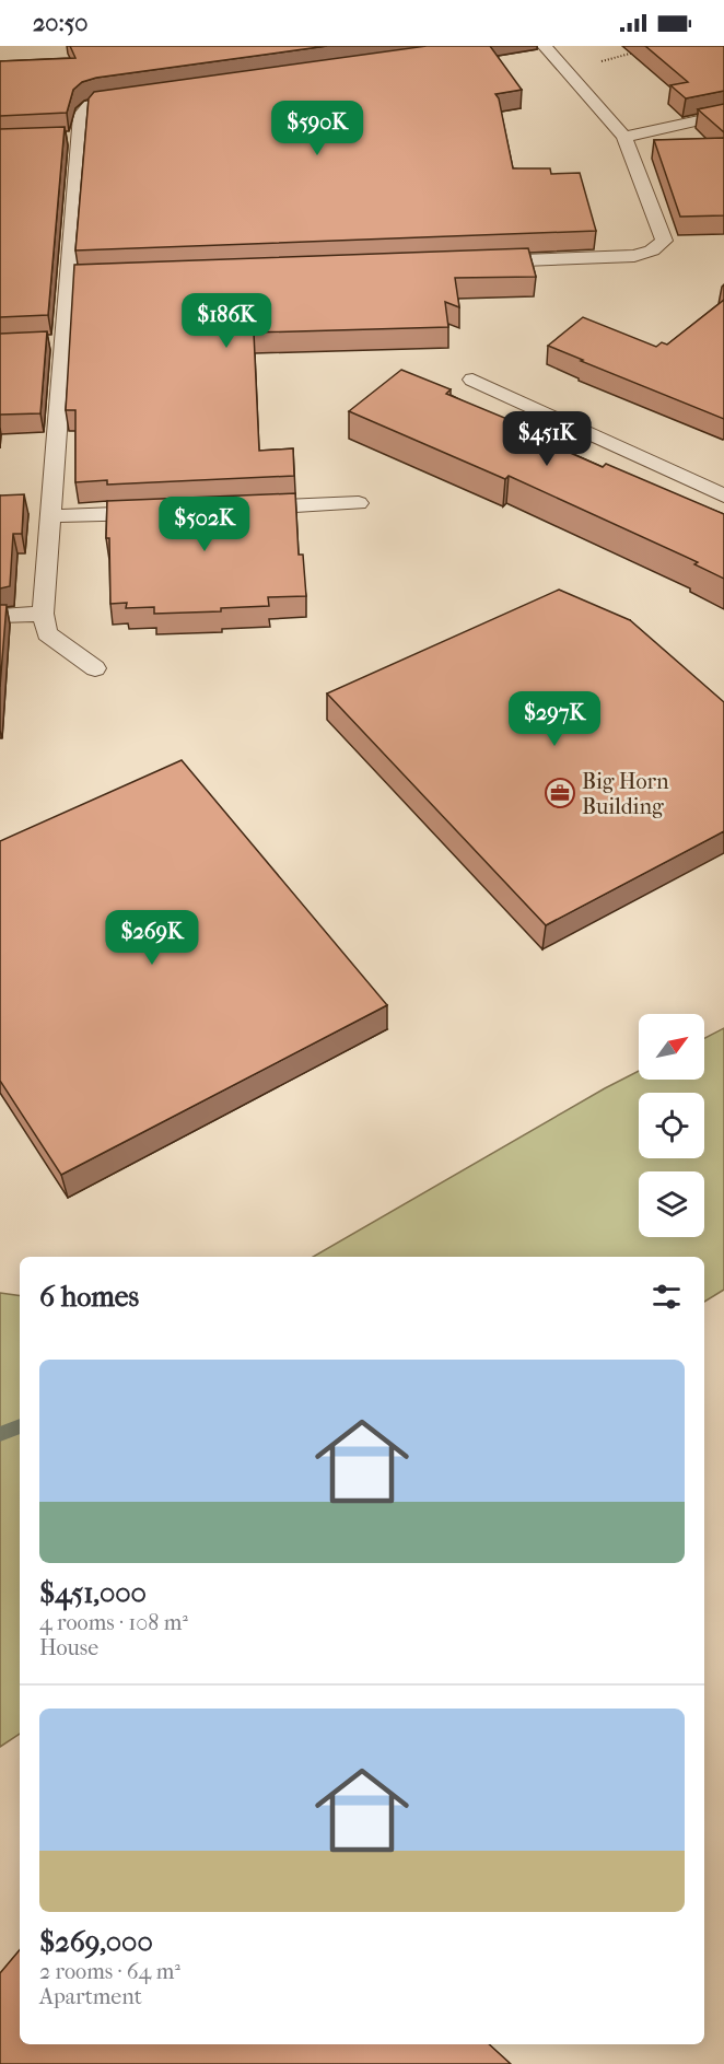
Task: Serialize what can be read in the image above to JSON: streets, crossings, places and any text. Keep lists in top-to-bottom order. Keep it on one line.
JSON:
{"places":{"office":["Big Horn Building"]},"north":"top right","page":{"status":"20:50","price":["$590K","$186K","$451K","$502K","$297K","$269K"],"heading":"6 homes","list":[{"name":"$451,000","note":"4 rooms · 108 m² · House"},{"name":"$269,000","note":"2 rooms · 64 m² · Apartment"}]}}
